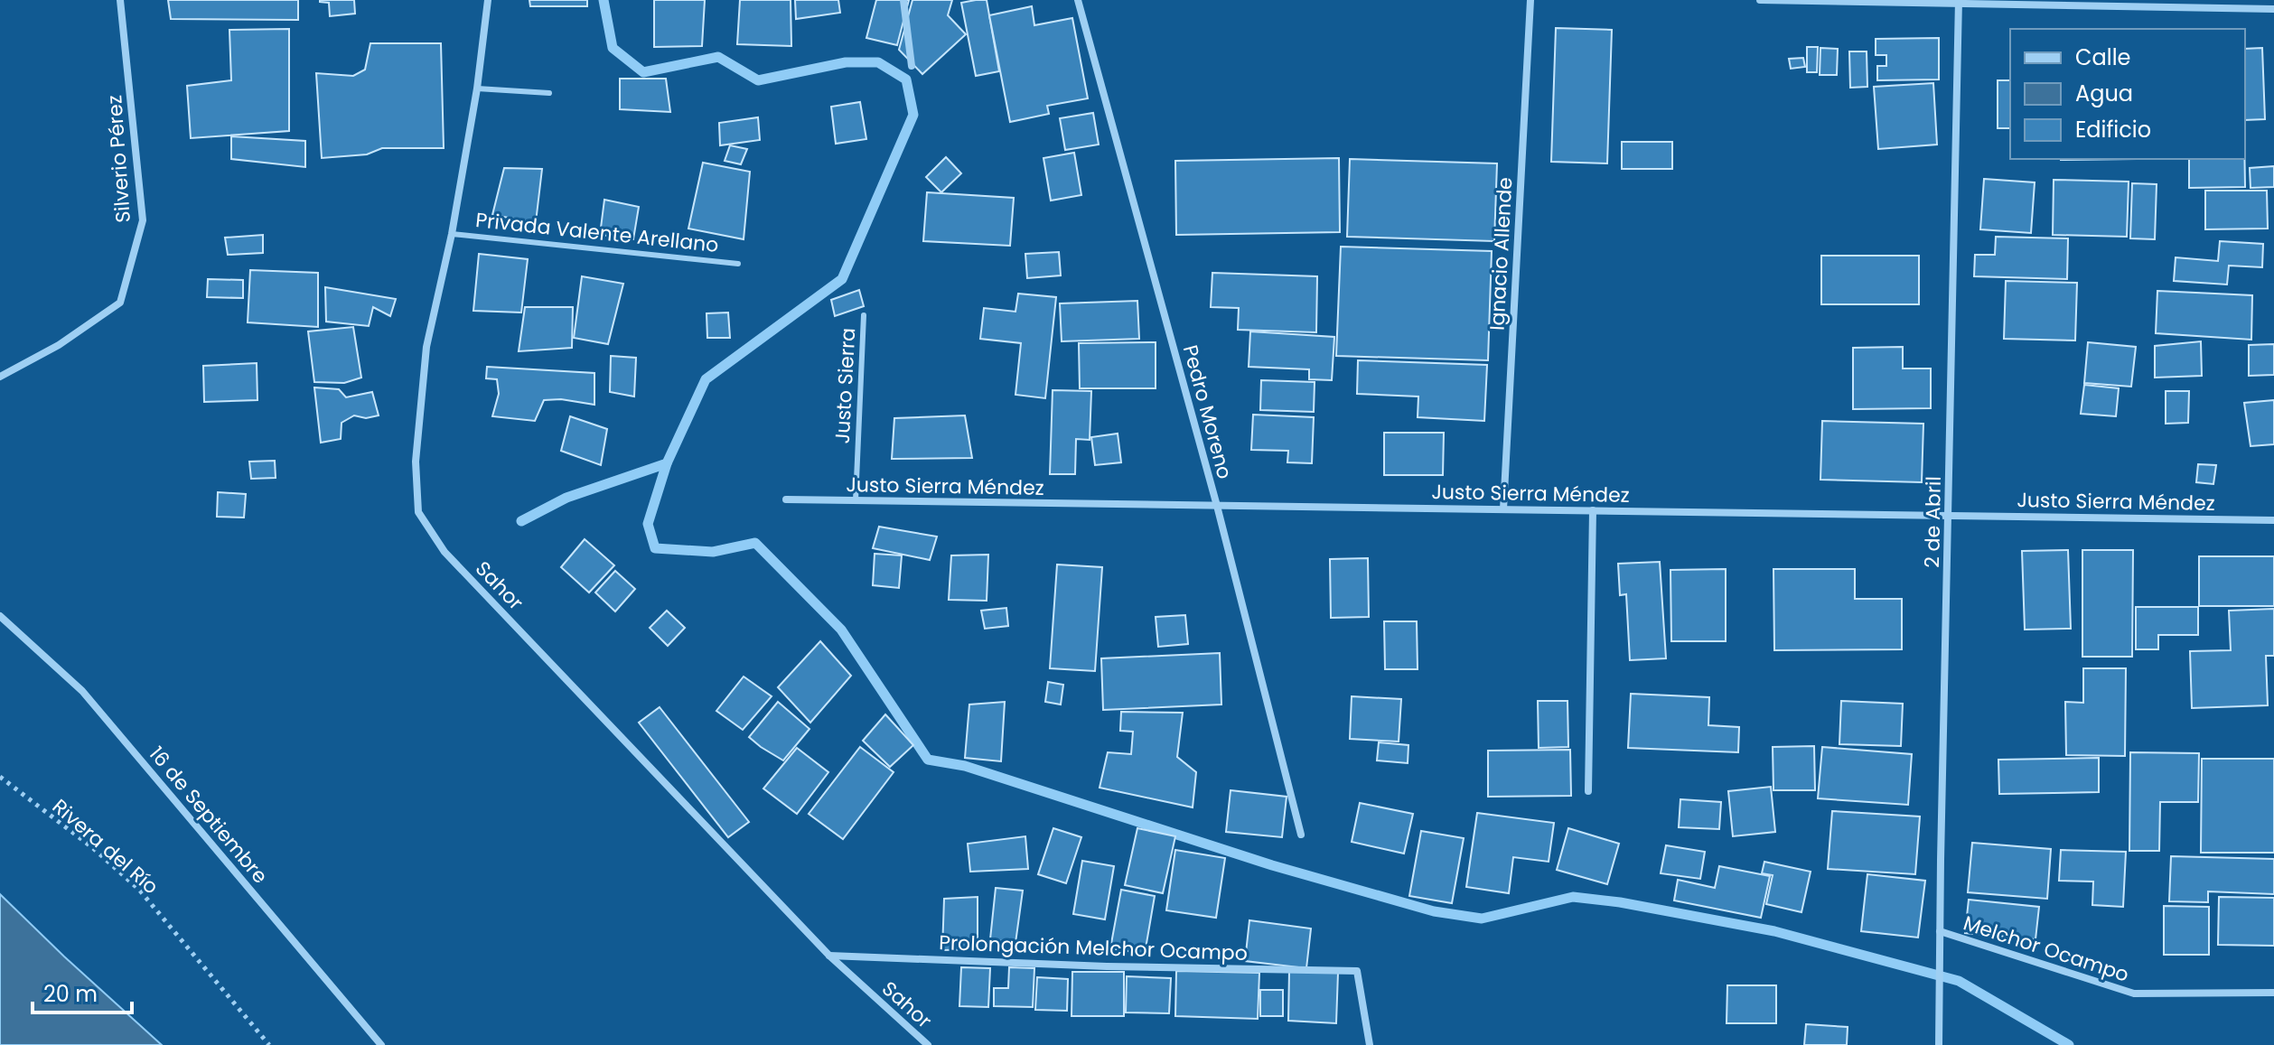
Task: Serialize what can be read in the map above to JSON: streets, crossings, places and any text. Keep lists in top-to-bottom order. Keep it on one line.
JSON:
{"streets":{"street":["Silverio Pérez","Ignacio Allende","Pedro Moreno","Justo Sierra Méndez","2 de Abril","Sahor","16 de Septiembre","Prolongación Melchor Ocampo","Melchor Ocampo"],"lane":["Privada Valente Arellano","Justo Sierra"],"path":["Rivera del Río"]},"crossings":[["Privada Valente Arellano","Sahor"],["Ignacio Allende","Justo Sierra Méndez"],["Justo Sierra","Justo Sierra Méndez"],["Pedro Moreno","Justo Sierra Méndez"],["Justo Sierra Méndez","2 de Abril"],["2 de Abril","Melchor Ocampo"],["Sahor","Prolongación Melchor Ocampo"]],"legend":["Calle","Agua","Edificio"],"scale_bar":"20 m"}
